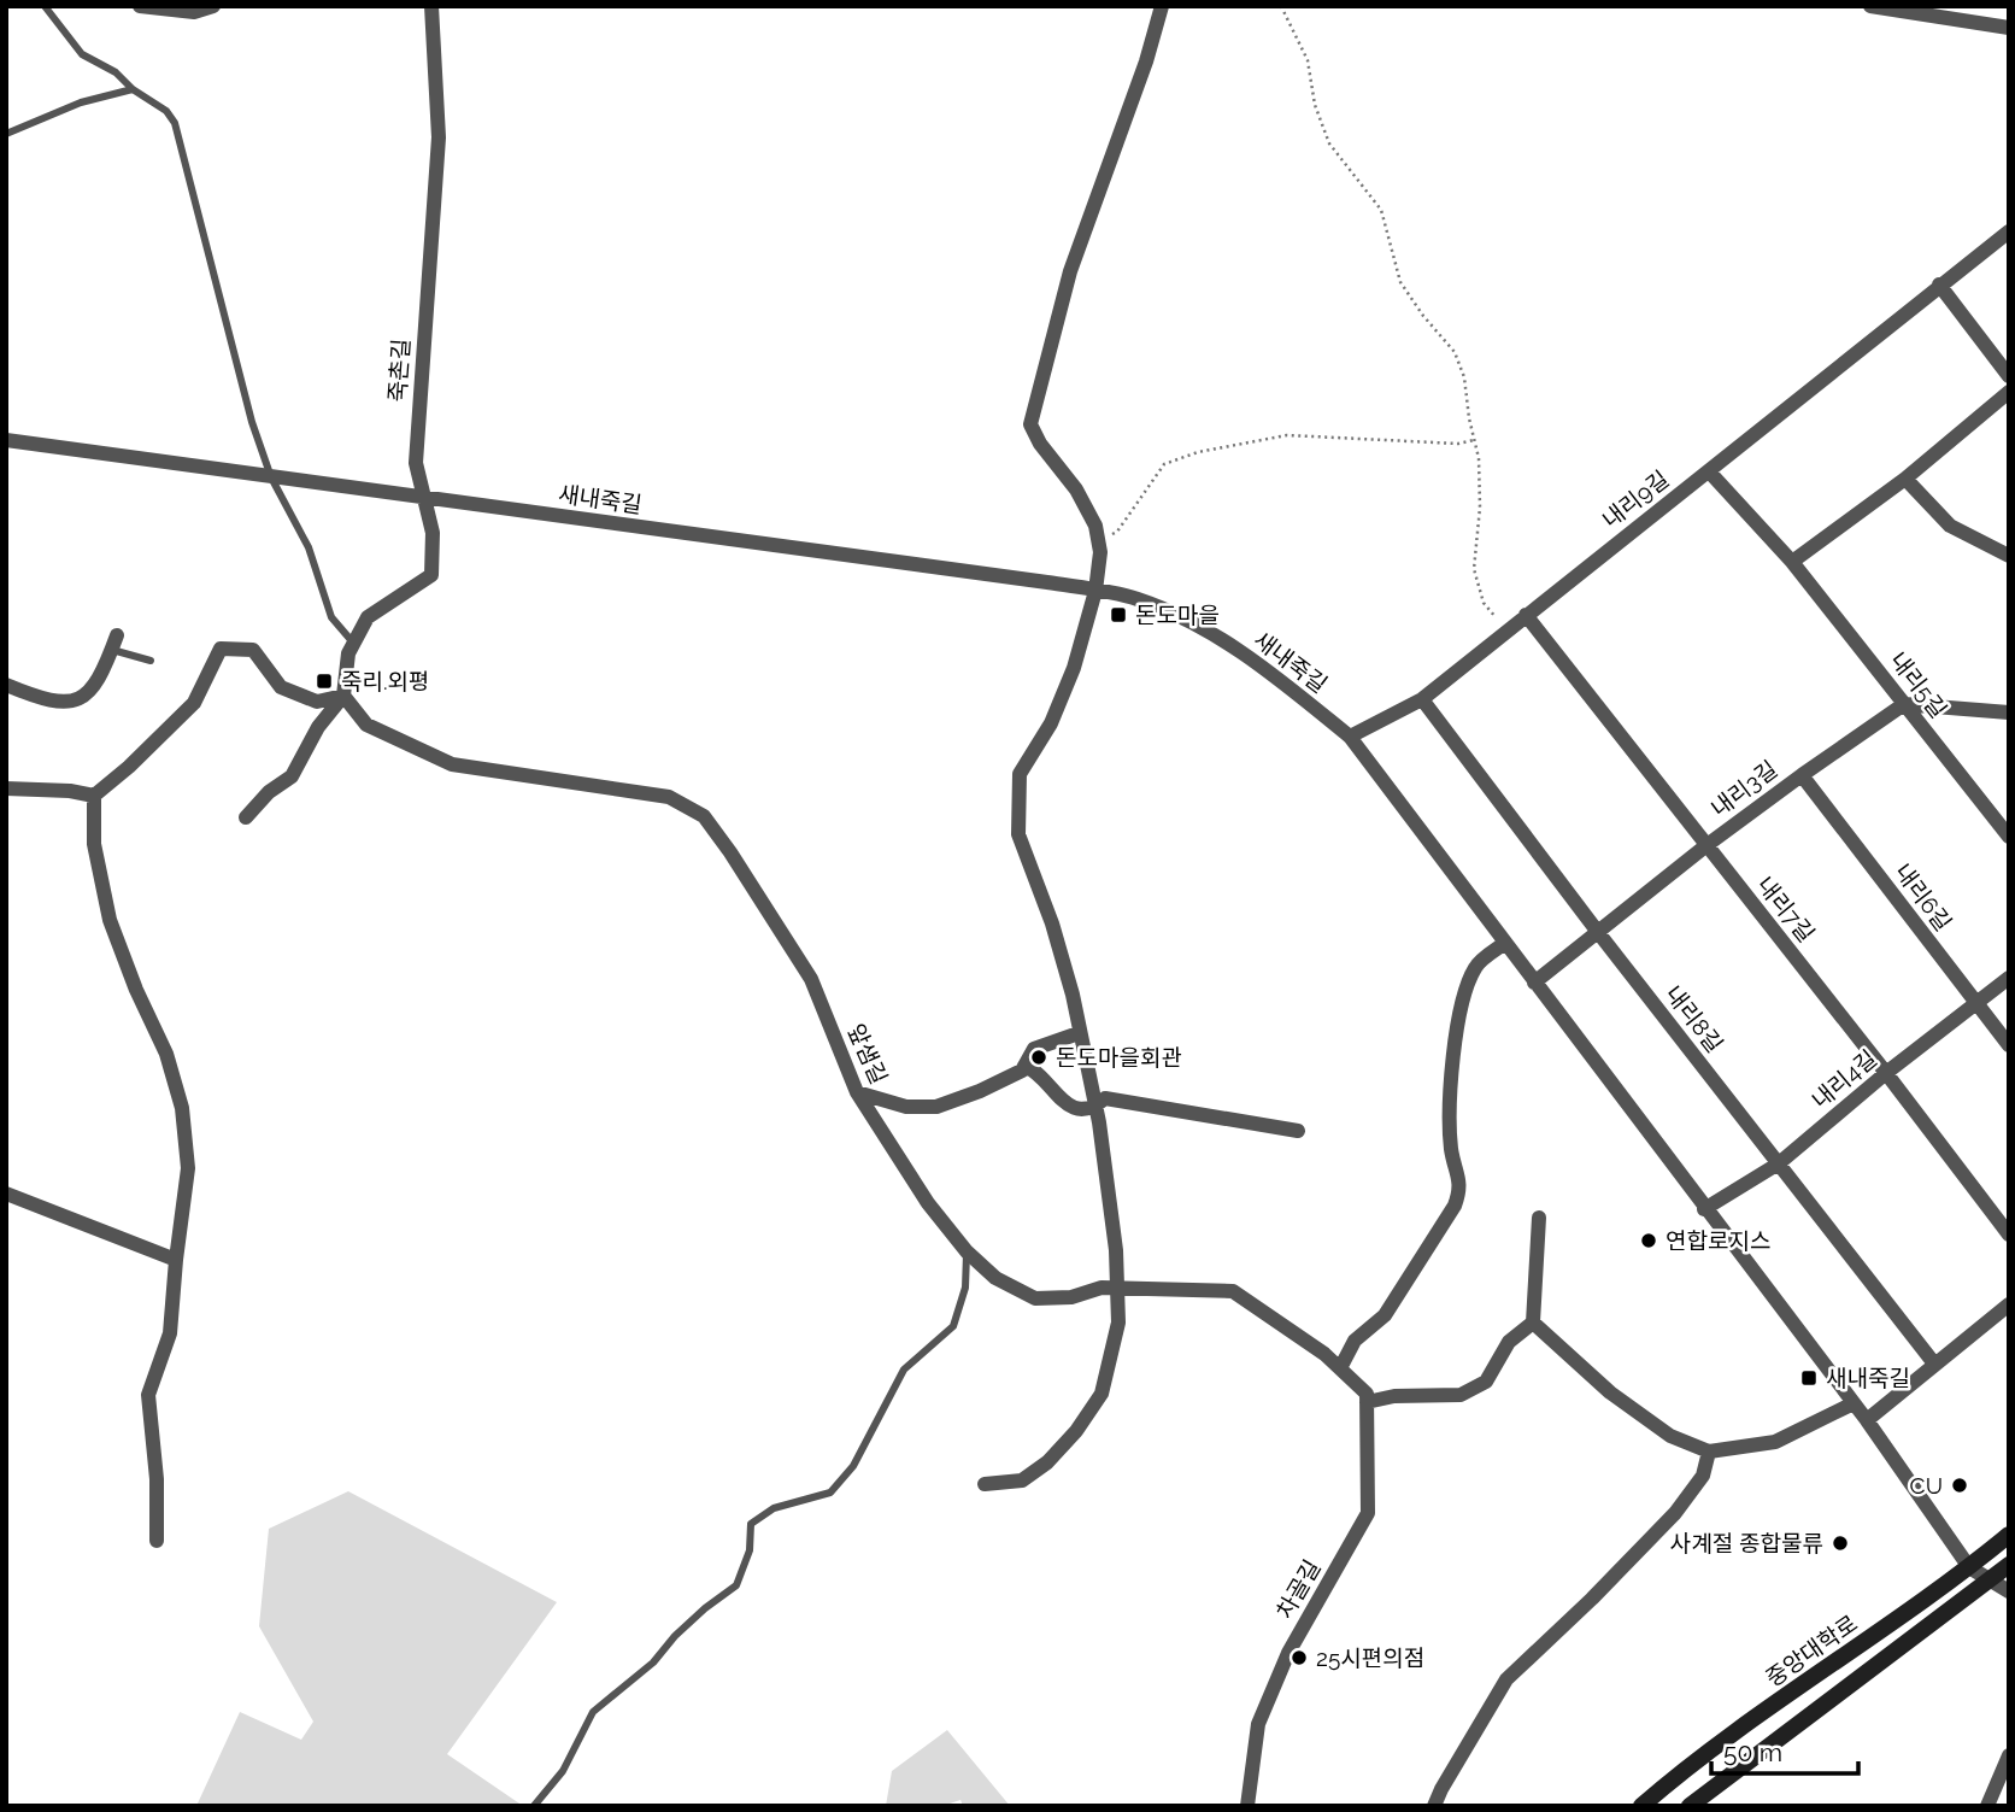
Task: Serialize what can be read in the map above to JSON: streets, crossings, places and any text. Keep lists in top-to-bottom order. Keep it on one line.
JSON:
{"streets":{"street":["죽촌길","새내죽길","내리9길","내리5길","내리3길","내리6길","내리7길","내리8길","앞샘길","내리4길","차골길","중앙대학로"]},"crossings":[["죽촌길","새내죽길"],["죽촌길","앞샘길"],["새내죽길","내리9길"],["새내죽길","내리3길"],["새내죽길","내리4길"],["새내죽길","중앙대학로"],["내리9길","내리5길"],["내리9길","내리7길"],["내리9길","내리8길"],["내리5길","내리3길"],["내리3길","내리6길"],["내리3길","내리7길"],["내리3길","내리8길"],["내리6길","내리4길"],["내리7길","내리4길"],["내리8길","내리4길"],["앞샘길","차골길"]],"places":{"transit":["돈도마을","죽리.외평","새내죽길"],"other":["돈도마을회관","연합로지스","CU","사계절 종합물류","25시편의점"]},"scale_bar":"50 m"}
